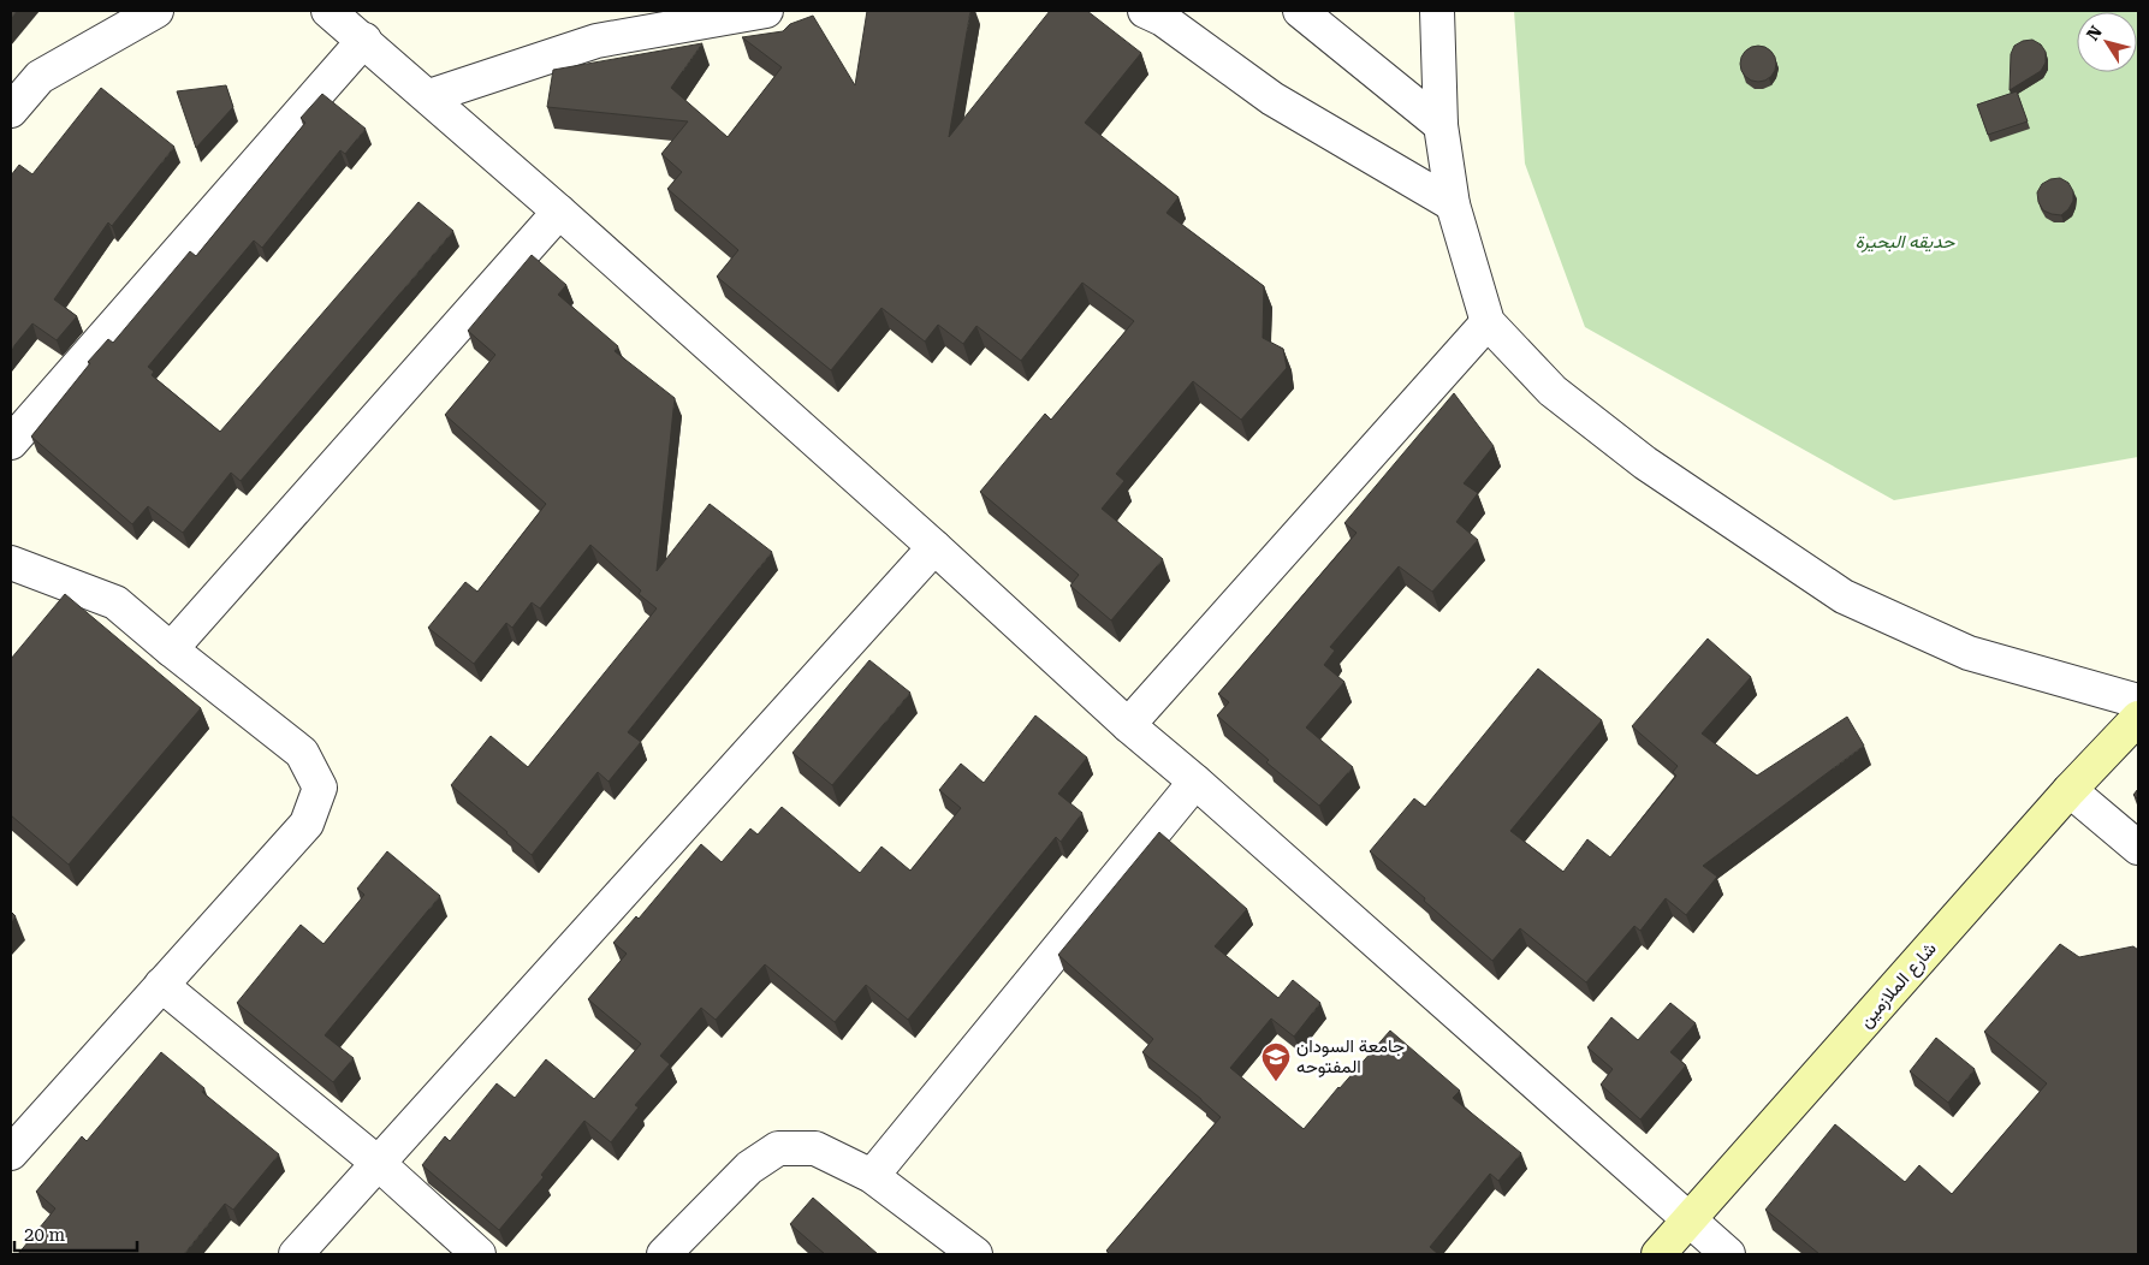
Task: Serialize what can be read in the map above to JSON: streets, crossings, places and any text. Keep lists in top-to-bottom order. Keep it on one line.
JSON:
{"streets":{"street":["شارع الملازمين"]},"parks":["حديقه البحيرة"],"places":{"school or university":["جامعة السودان المفتوحه"]},"scale_bar":"20 m","north":"top left"}
